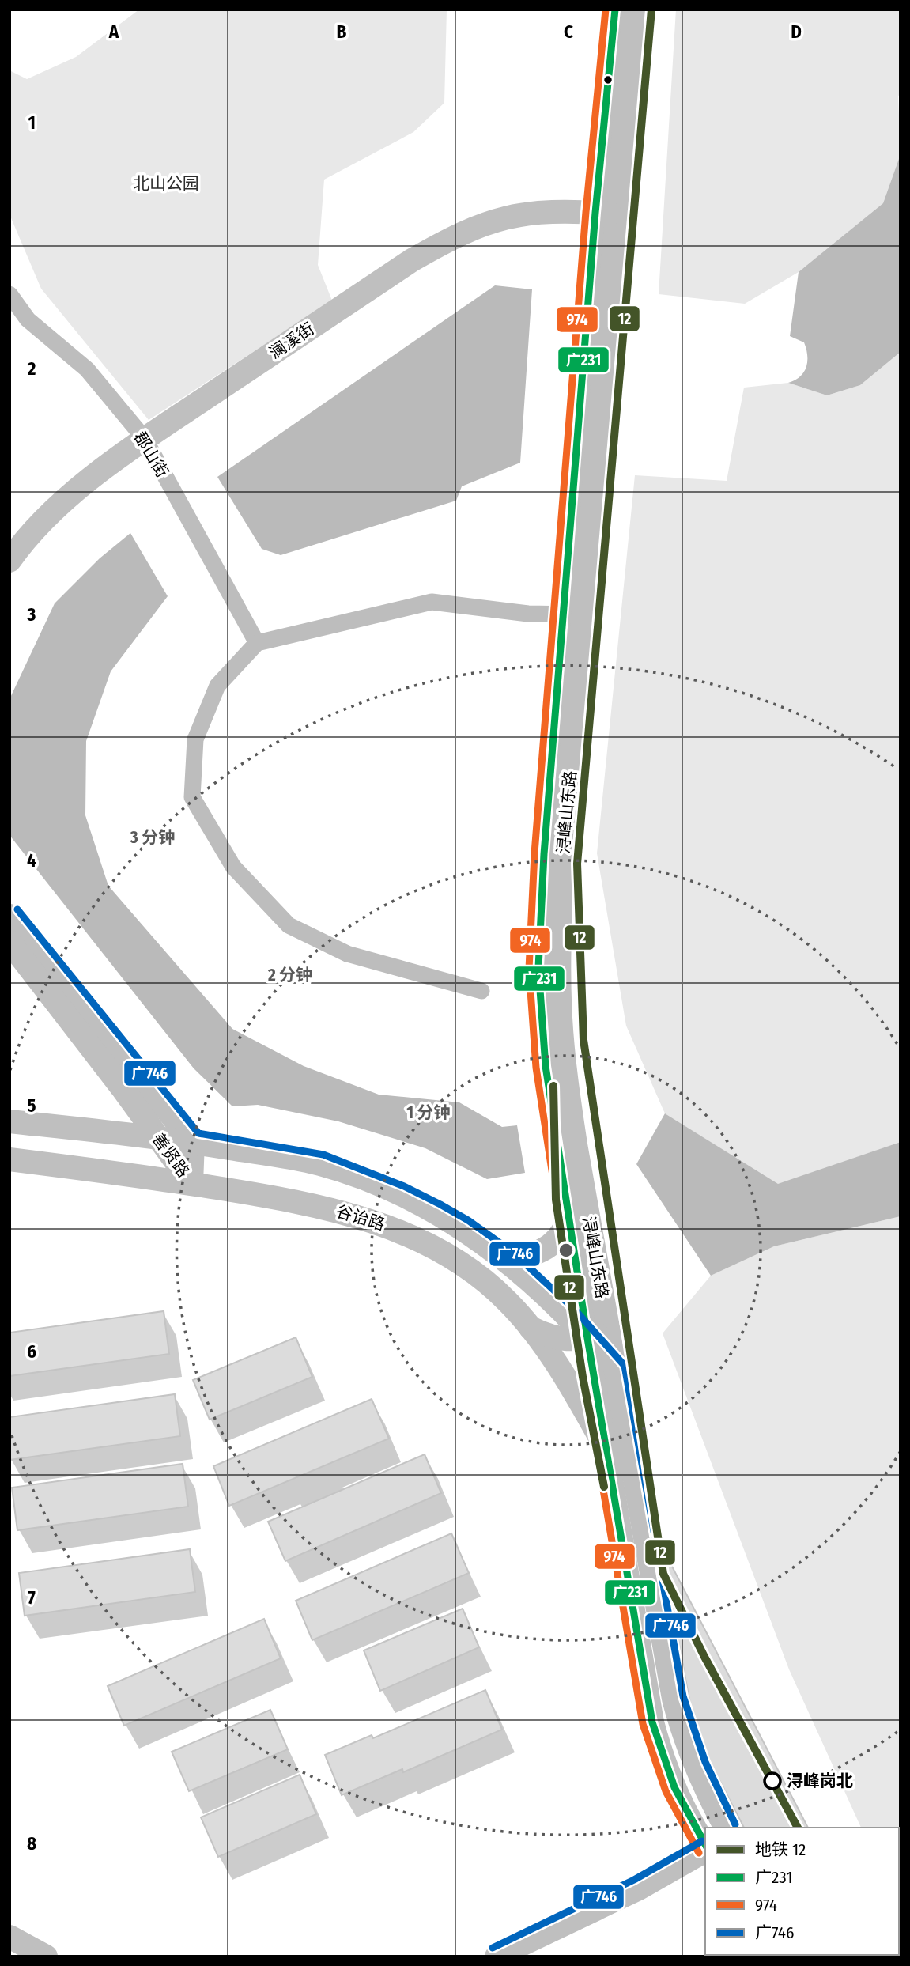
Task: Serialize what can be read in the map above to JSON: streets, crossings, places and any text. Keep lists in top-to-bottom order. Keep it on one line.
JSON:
{"streets":{"main road":["澜溪街","浔峰山东路","善贤路","谷诒路"],"street":["郡山街"]},"crossings":[["澜溪街","郡山街"],["澜溪街","浔峰山东路"],["浔峰山东路","谷诒路"],["善贤路","谷诒路"]],"parks":["北山公园"],"places":["浔峰岗北"],"lines":["metro line 12","transit line 广231","transit line 974","transit line 广746"],"legend":["地铁 12","广231","974","广746"],"grid":{"columns":["A","B","C","D"],"rows":["1","2","3","4","5","6","7","8"]},"rings":["3 分钟","2 分钟","1 分钟"]}
